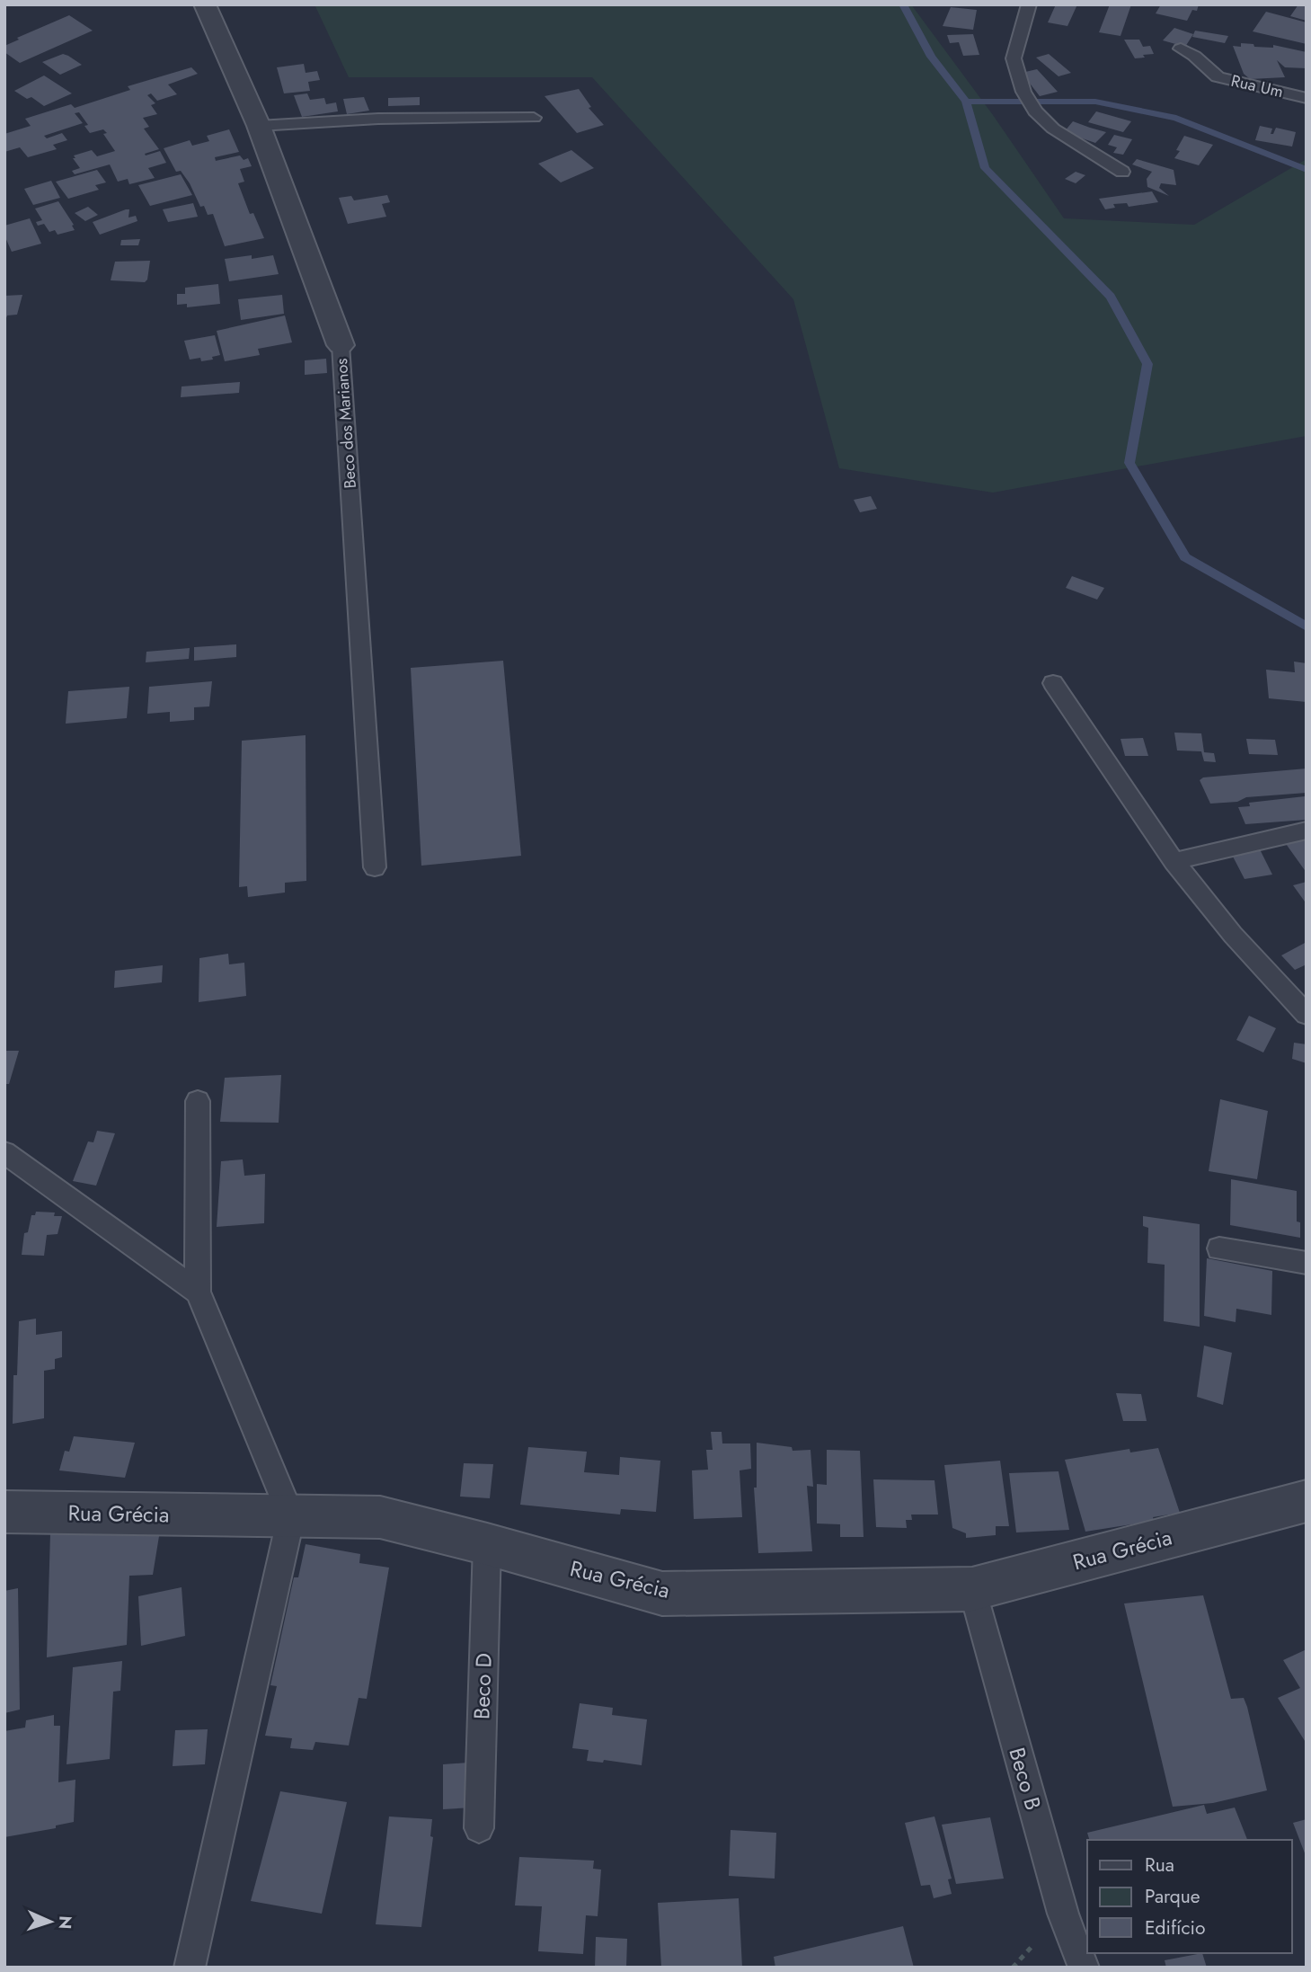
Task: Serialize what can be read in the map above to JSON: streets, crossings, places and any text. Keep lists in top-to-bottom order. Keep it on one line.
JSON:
{"streets":{"street":["Beco dos Marianos","Rua Grécia"],"lane":["Rua Um","Beco D","Beco B"]},"crossings":[["Rua Grécia","Beco D"],["Rua Grécia","Beco B"]],"legend":["Rua","Parque","Edifício"],"north":"right"}
